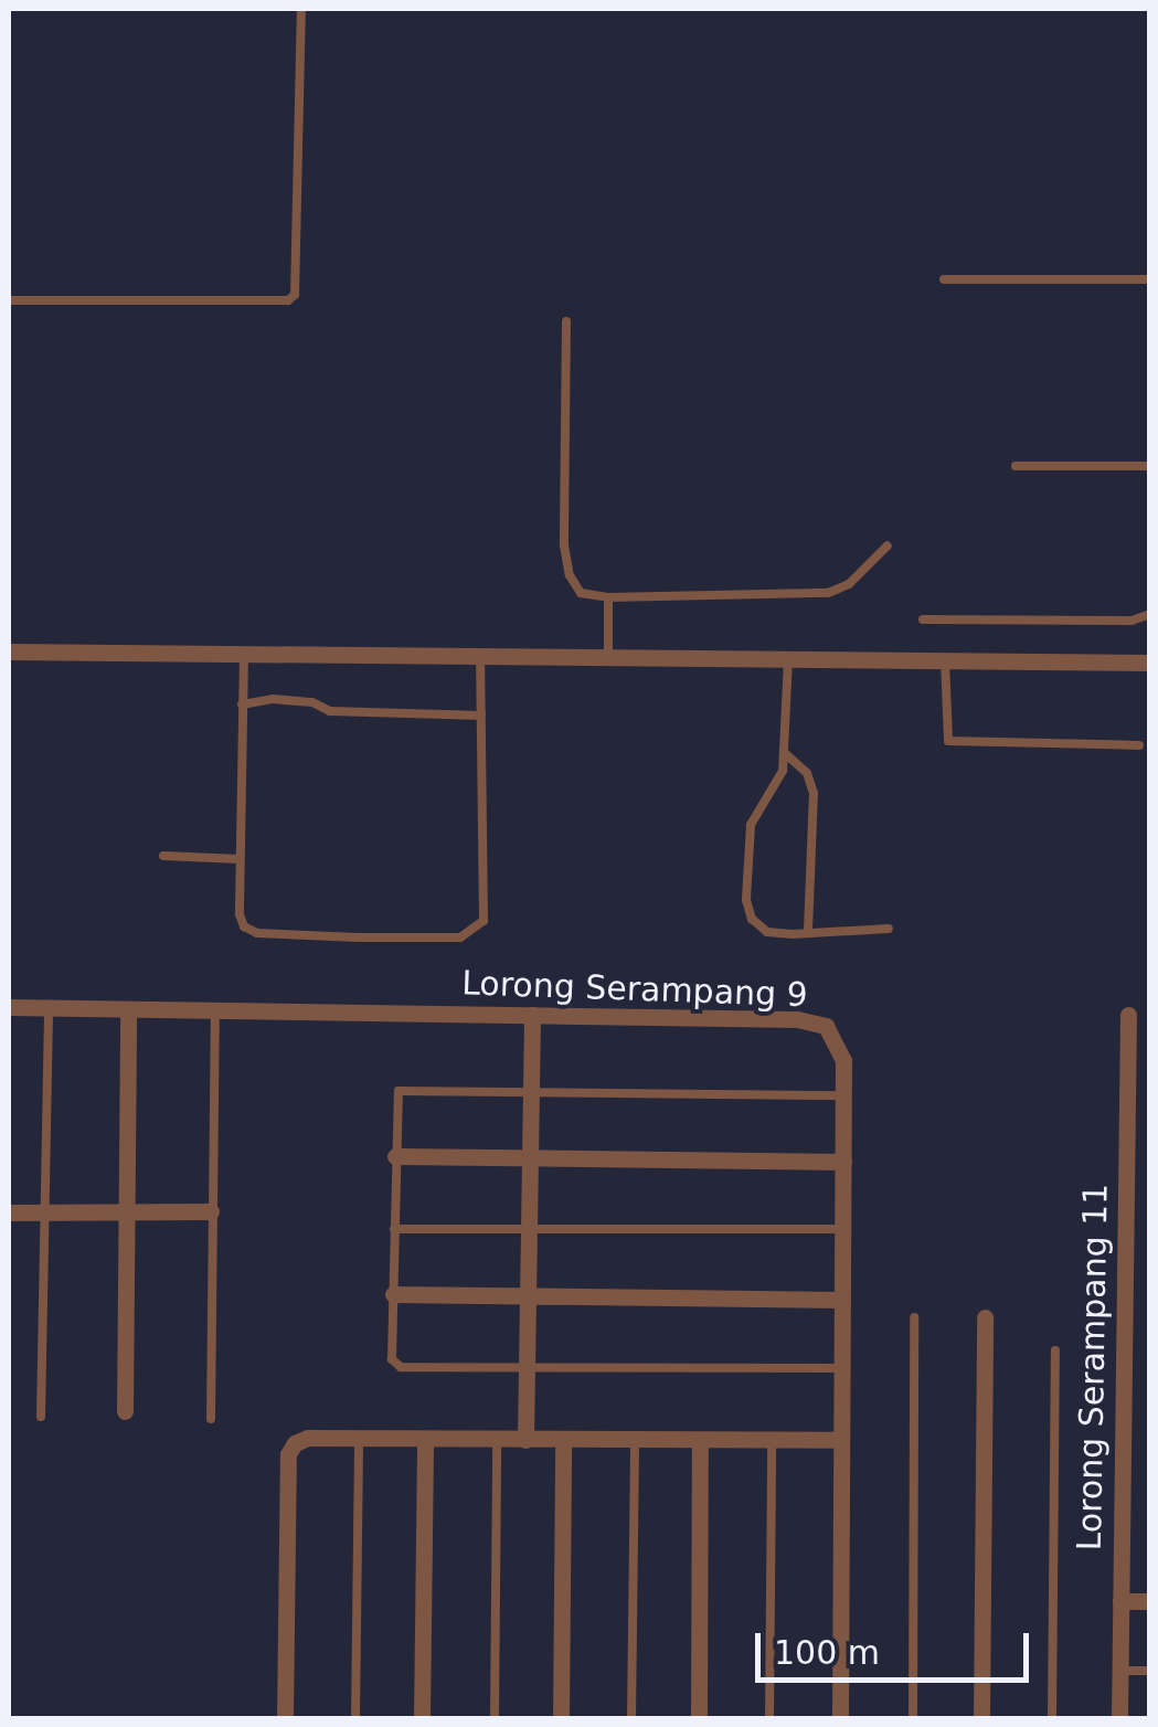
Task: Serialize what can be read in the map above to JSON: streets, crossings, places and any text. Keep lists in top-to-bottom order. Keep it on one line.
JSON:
{"streets":{"street":["Lorong Serampang 9","Lorong Serampang 11"]},"scale_bar":"100 m"}
